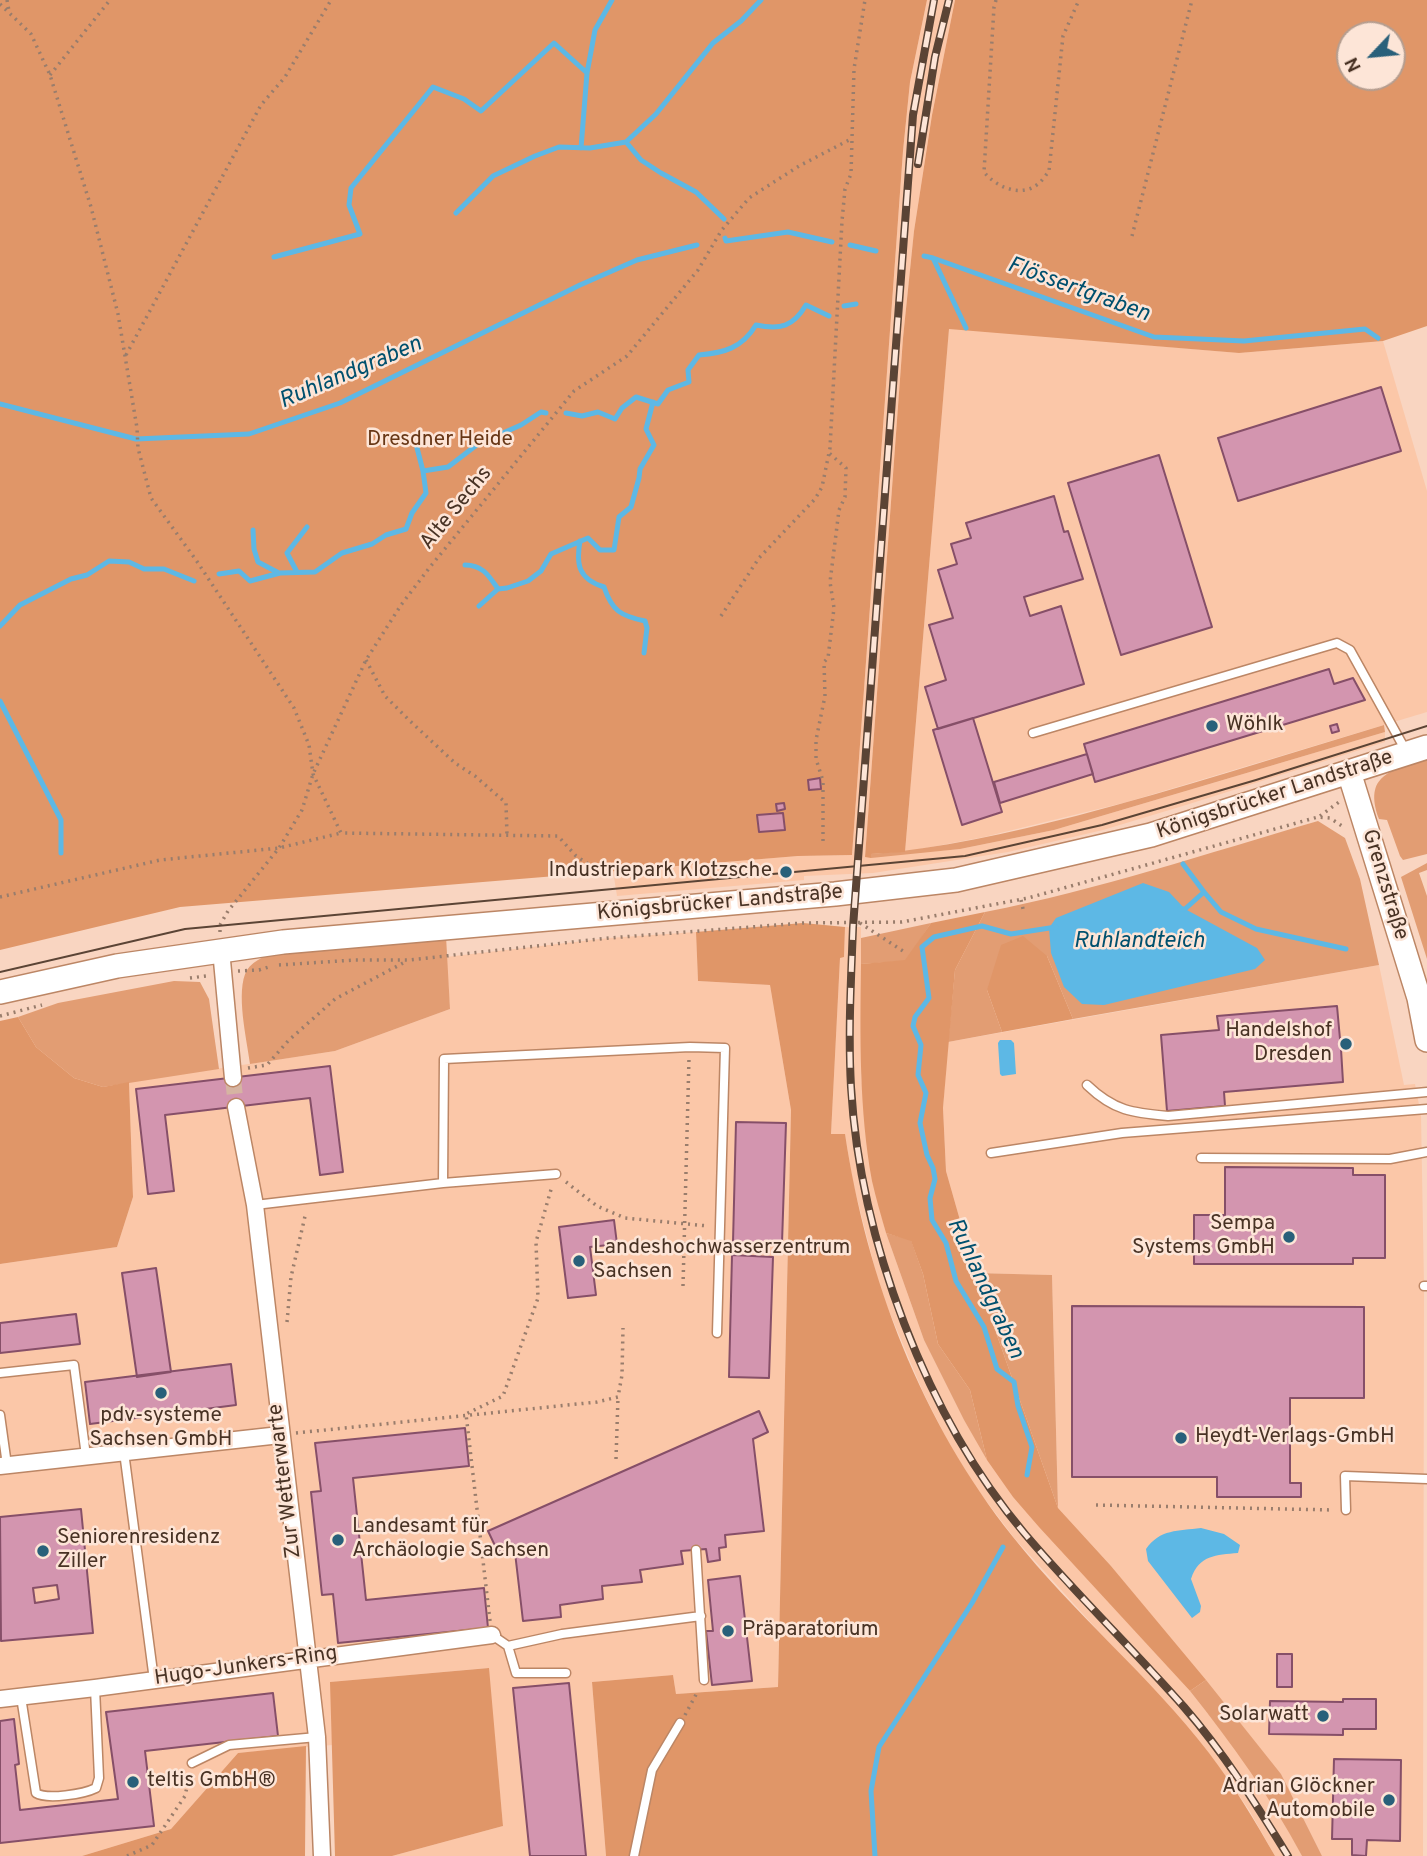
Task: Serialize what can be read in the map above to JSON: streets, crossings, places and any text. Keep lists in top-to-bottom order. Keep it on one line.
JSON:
{"streets":{"main road":["Königsbrücker Landstraße","Grenzstraße"],"street":["Zur Wetterwarte","Hugo-Junkers-Ring"],"path":["Alte Sechs"]},"crossings":[["Alte Sechs","Königsbrücker Landstraße"],["Königsbrücker Landstraße","Grenzstraße"],["Zur Wetterwarte","Hugo-Junkers-Ring"]],"water":["Flössertgraben","Ruhlandgraben","Ruhlandteich"],"parks":["Dresdner Heide"],"places":["Wöhlk","Industriepark Klotzsche","Handelshof Dresden","Sempa Systems GmbH","Landeshochwasserzentrum Sachsen","pdv-systeme Sachsen GmbH","Heydt-Verlags-GmbH","Landesamt für Archäologie Sachsen","Seniorenresidenz Ziller","Präparatorium","Solarwatt","teltis GmbH®","Adrian Glöckner Automobile"],"north":"bottom left"}
